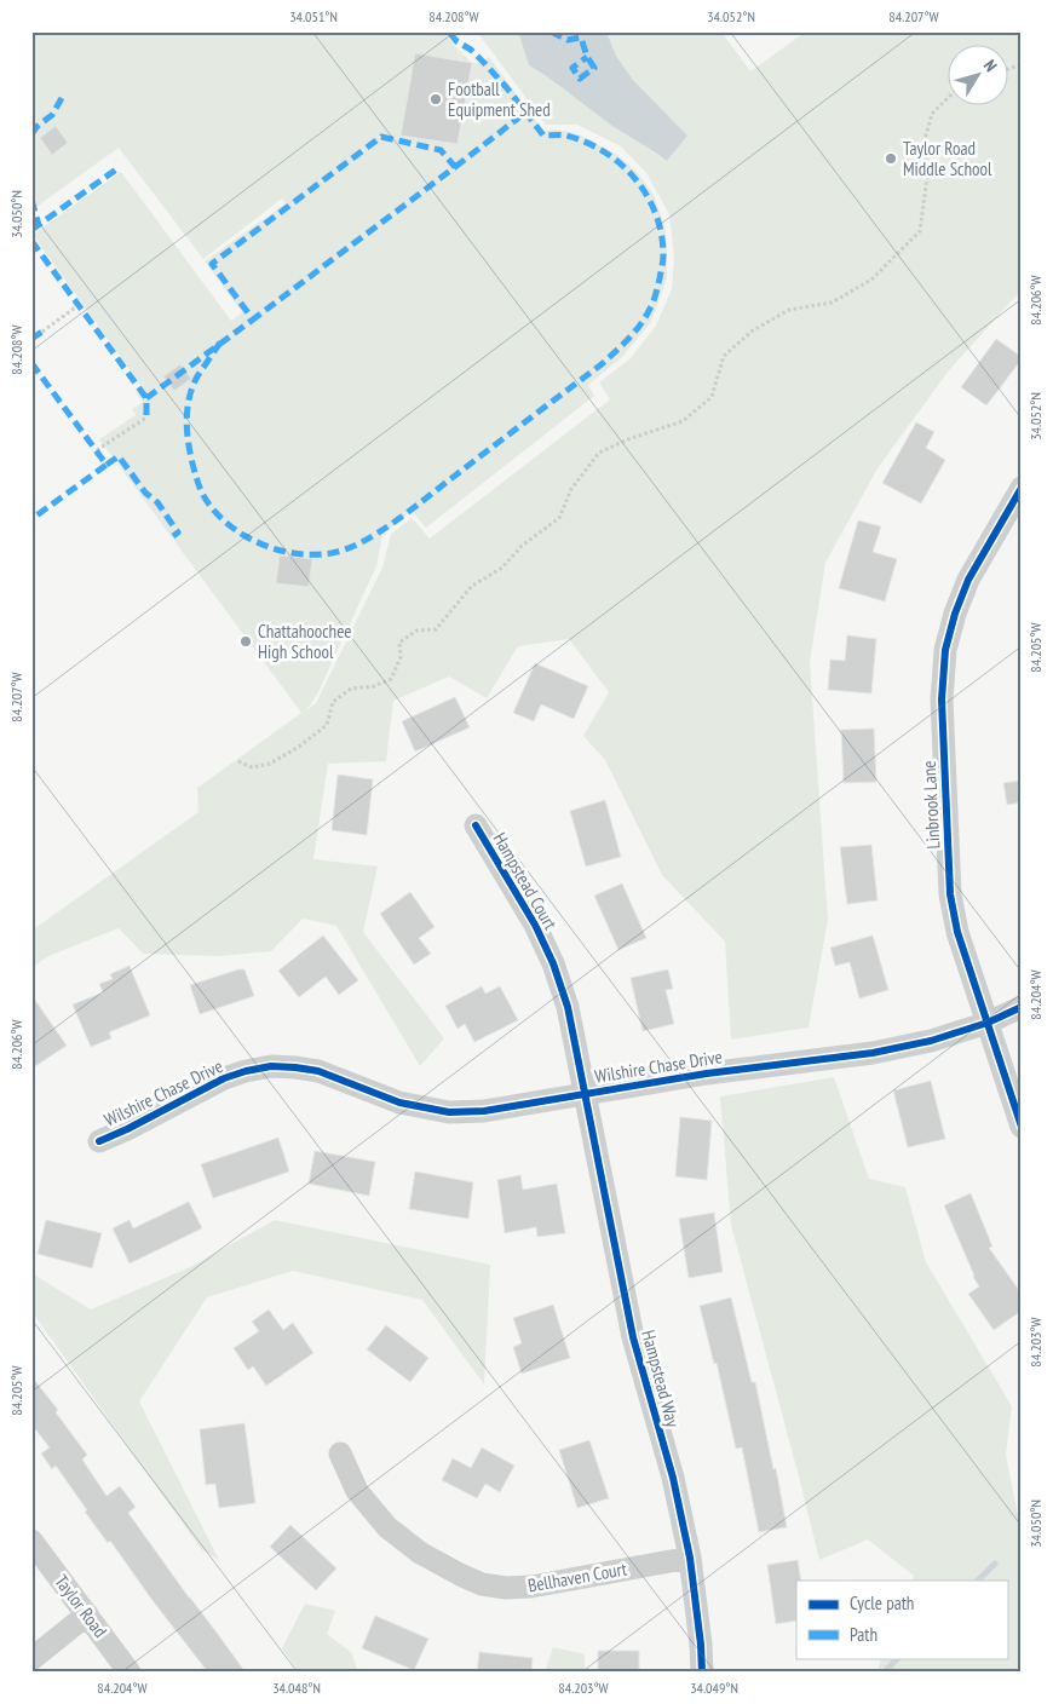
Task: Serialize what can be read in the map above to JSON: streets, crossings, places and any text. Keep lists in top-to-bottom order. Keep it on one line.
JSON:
{"streets":{"street":["Linbrook Lane","Hampstead Court","Wilshire Chase Drive","Hampstead Way","Bellhaven Court","Taylor Road"]},"crossings":[["Linbrook Lane","Wilshire Chase Drive"],["Hampstead Court","Wilshire Chase Drive"],["Hampstead Court","Hampstead Way"],["Wilshire Chase Drive","Hampstead Way"],["Hampstead Way","Bellhaven Court"]],"places":["Football Equipment Shed","Taylor Road Middle School","Chattahoochee High School"],"legend":["Cycle path","Path"],"north":"top right","coordinates":["34.051°N","84.208°W","34.052°N","84.207°W","34.050°N","84.206°W","84.205°W","84.204°W","84.203°W","34.048°N","34.049°N"]}
